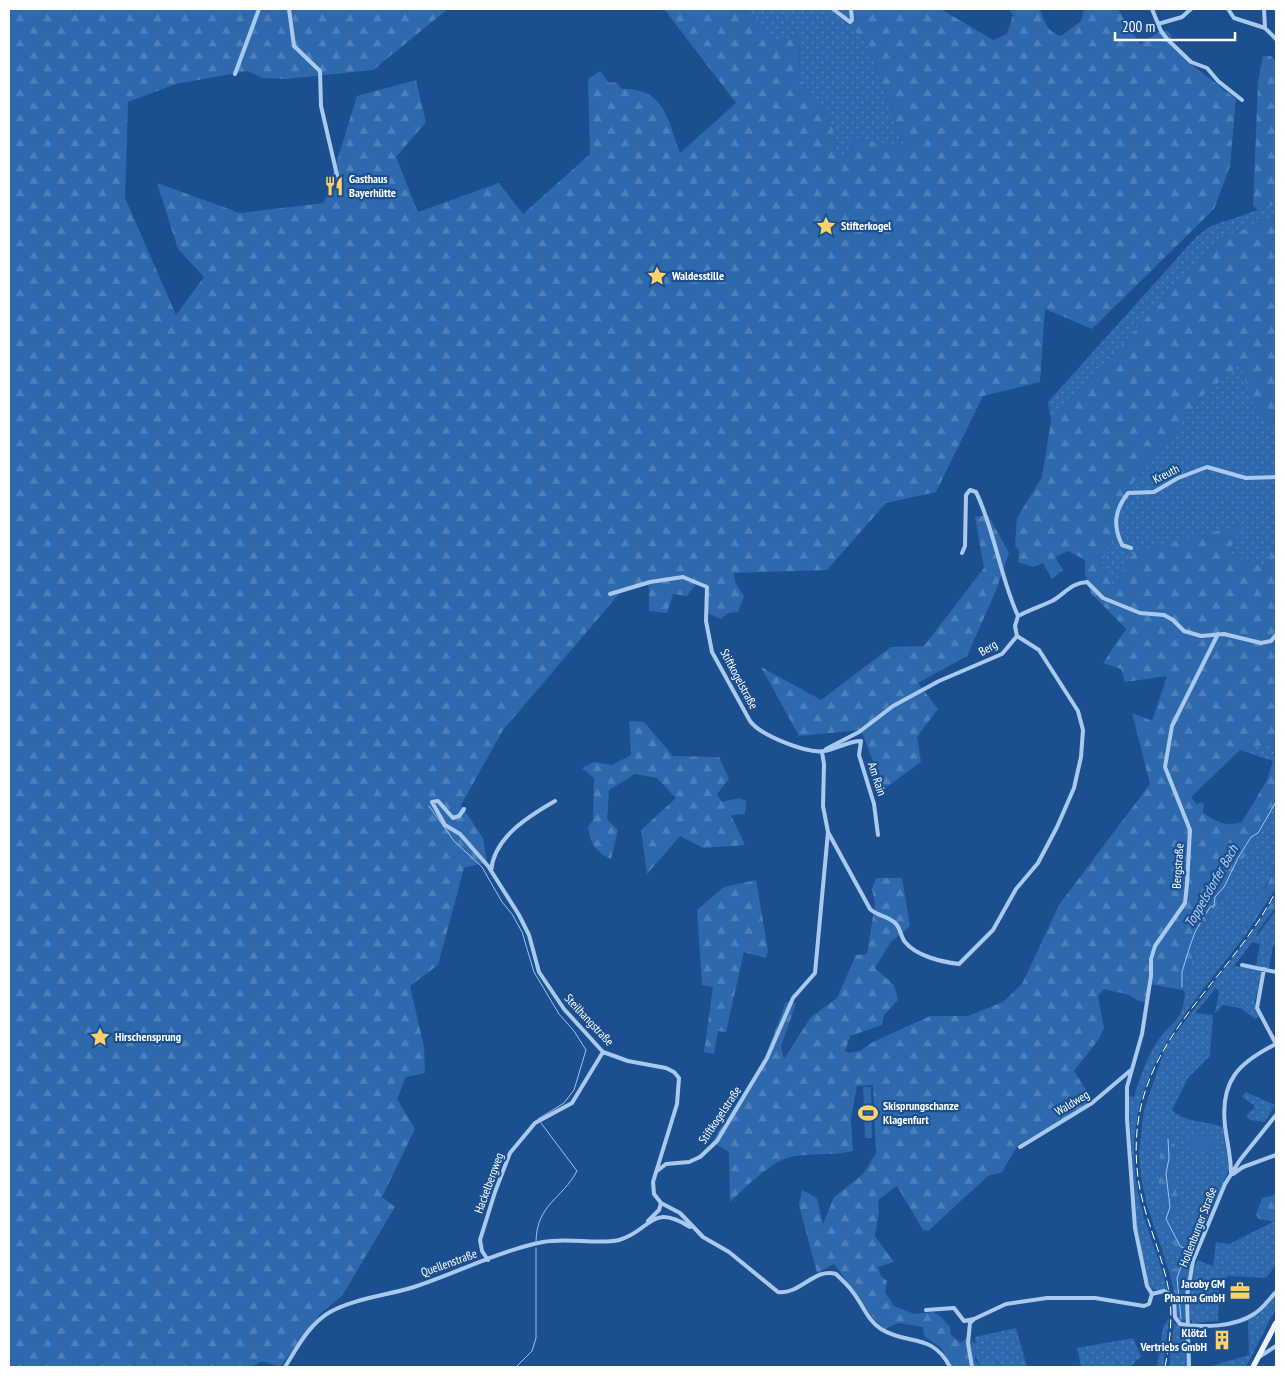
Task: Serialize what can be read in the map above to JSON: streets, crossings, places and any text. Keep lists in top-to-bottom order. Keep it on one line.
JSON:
{"streets":{"street":["Kreuth","Berg","Stiftkogelstraße","Am Rain","Bergstraße","Steilhangstraße","Waldweg","Hackelbergweg","Hollenburger Straße","Quellenstraße"]},"crossings":[["Berg","Stiftkogelstraße"],["Berg","Am Rain"],["Stiftkogelstraße","Am Rain"],["Stiftkogelstraße","Steilhangstraße"],["Bergstraße","Waldweg"],["Steilhangstraße","Hackelbergweg"],["Hackelbergweg","Quellenstraße"]],"water":["Toppelsdorfer Bach"],"places":{"restaurant":["Gasthaus Bayerhütte"],"place":["Stifterkogel","Waldesstille","Hirschensprung"],"sports":["Skisprungschanze Klagenfurt"],"office":["Jacoby GM Pharma GmbH"],"building":["Klötzl Vertriebs GmbH"]},"scale_bar":"200 m"}
